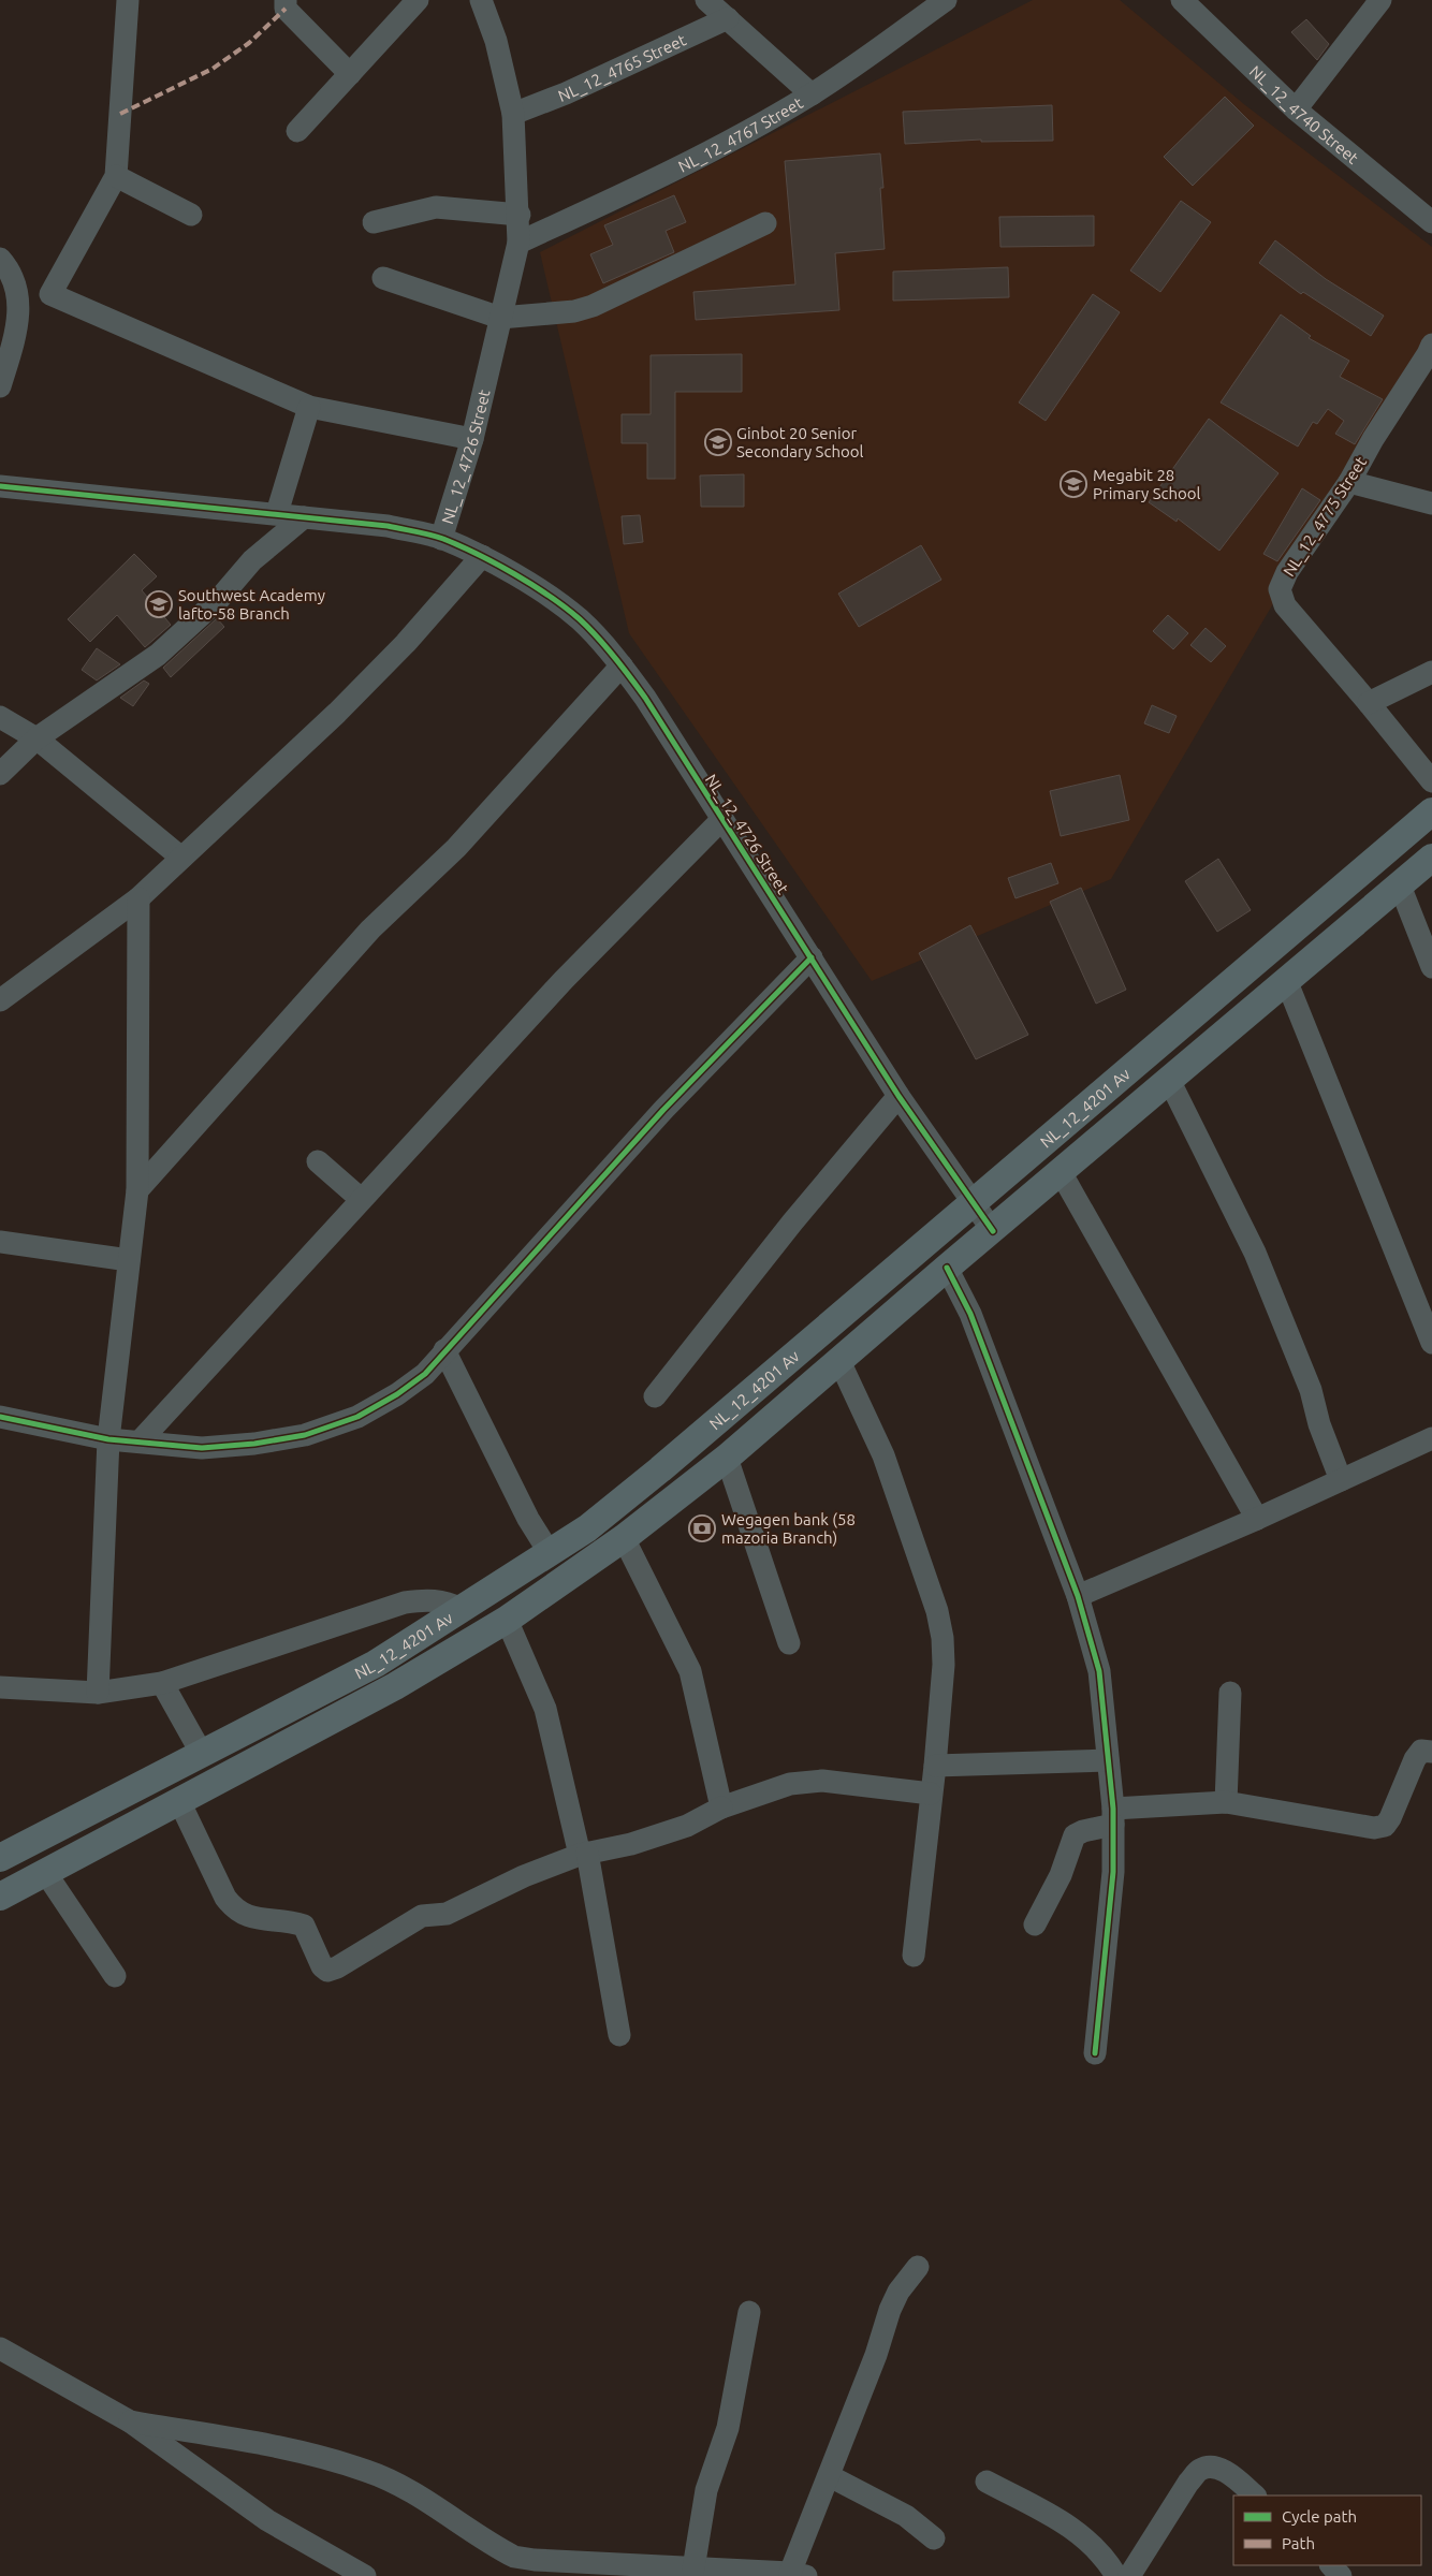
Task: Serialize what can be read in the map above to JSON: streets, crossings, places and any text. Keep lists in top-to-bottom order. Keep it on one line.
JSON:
{"streets":{"main road":["NL_12_4201 Av"],"street":["NL_12_4765 Street","NL_12_4740 Street","NL_12_4767 Street","NL_12_4726 Street","NL_12_4775 Street"]},"crossings":[["NL_12_4765 Street","NL_12_4726 Street"],["NL_12_4767 Street","NL_12_4726 Street"],["NL_12_4726 Street","NL_12_4201 Av"]],"places":{"school or university":["Ginbot 20 Senior Secondary School","Megabit 28 Primary School","Southwest Academy lafto-58 Branch"],"bank":["Wegagen bank (58 mazoria Branch)"]},"legend":["Cycle path","Path"]}
